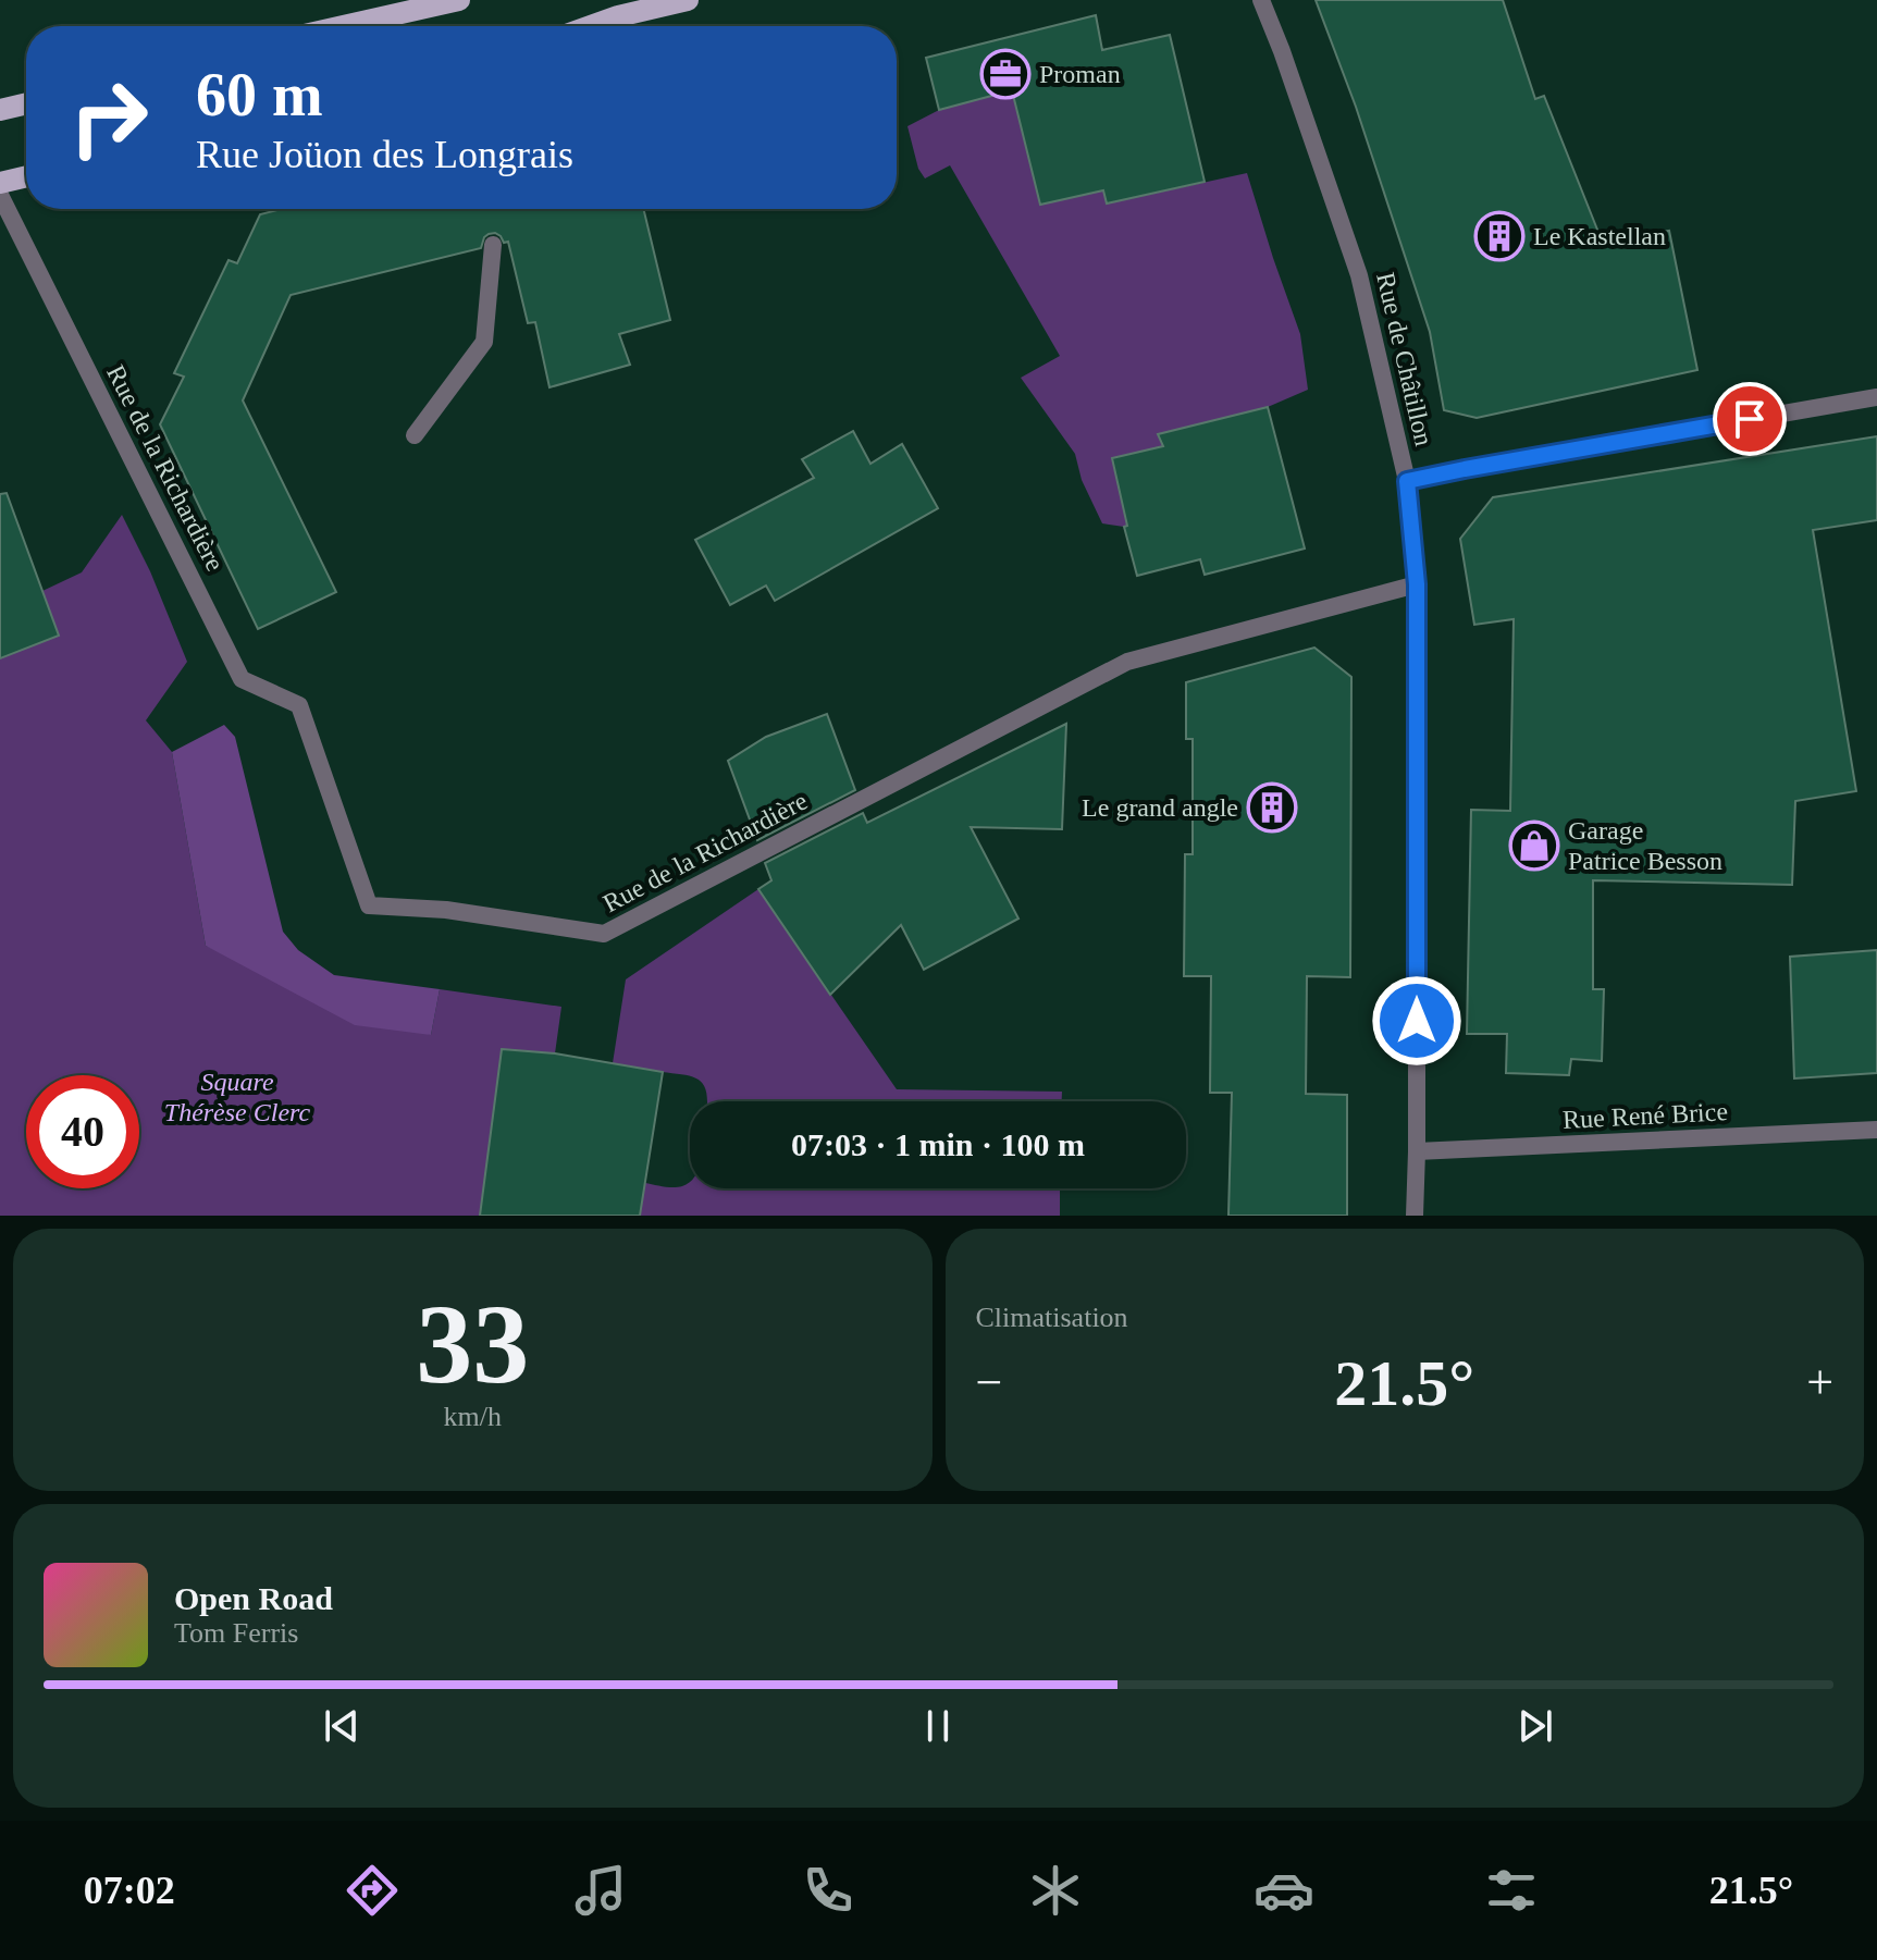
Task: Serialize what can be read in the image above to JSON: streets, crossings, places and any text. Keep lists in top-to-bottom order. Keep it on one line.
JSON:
{"streets":{"street":["Rue de Châtillon","Rue de la Richardière","Rue René Brice"]},"crossings":[["Rue de Châtillon","Rue de la Richardière"],["Rue de Châtillon","Rue René Brice"]],"parks":["Square Thérèse Clerc"],"places":{"office":["Proman"],"building":["Le Kastellan","Le grand angle"],"shop":["Garage Patrice Besson"]},"page":{"turn":["60 m","Rue Joüon des Longrais"],"limit":"40","trip":"07:03 · 1 min · 100 m","tile":[["33","km/h"],"Climatisation"],"heat":["−","21.5°","+"],"song":["Open Road","Tom Ferris"],"tabs":["07:02","21.5°"]}}
